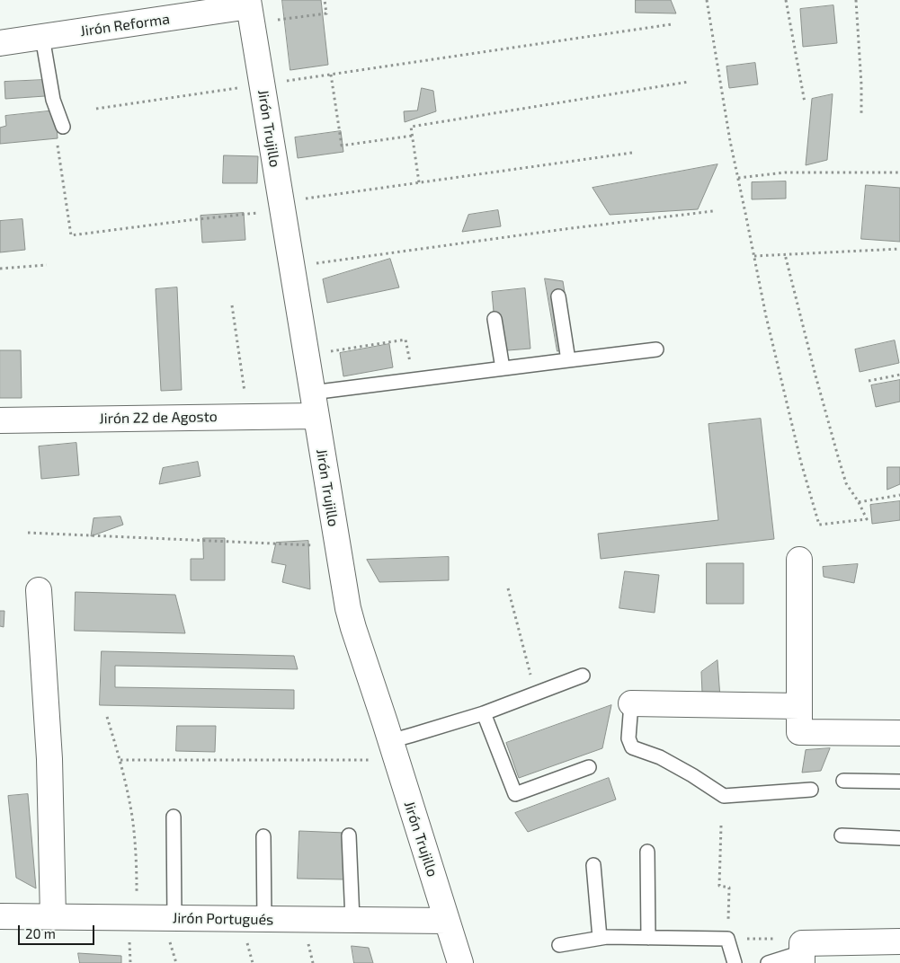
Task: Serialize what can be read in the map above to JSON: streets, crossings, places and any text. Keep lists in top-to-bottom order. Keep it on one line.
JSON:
{"streets":{"street":["Jirón Reforma","Jirón Trujillo","Jirón 22 de Agosto","Jirón Portugués"]},"crossings":[["Jirón Reforma","Jirón Trujillo"],["Jirón Trujillo","Jirón 22 de Agosto"],["Jirón Trujillo","Jirón Portugués"]],"scale_bar":"20 m"}
